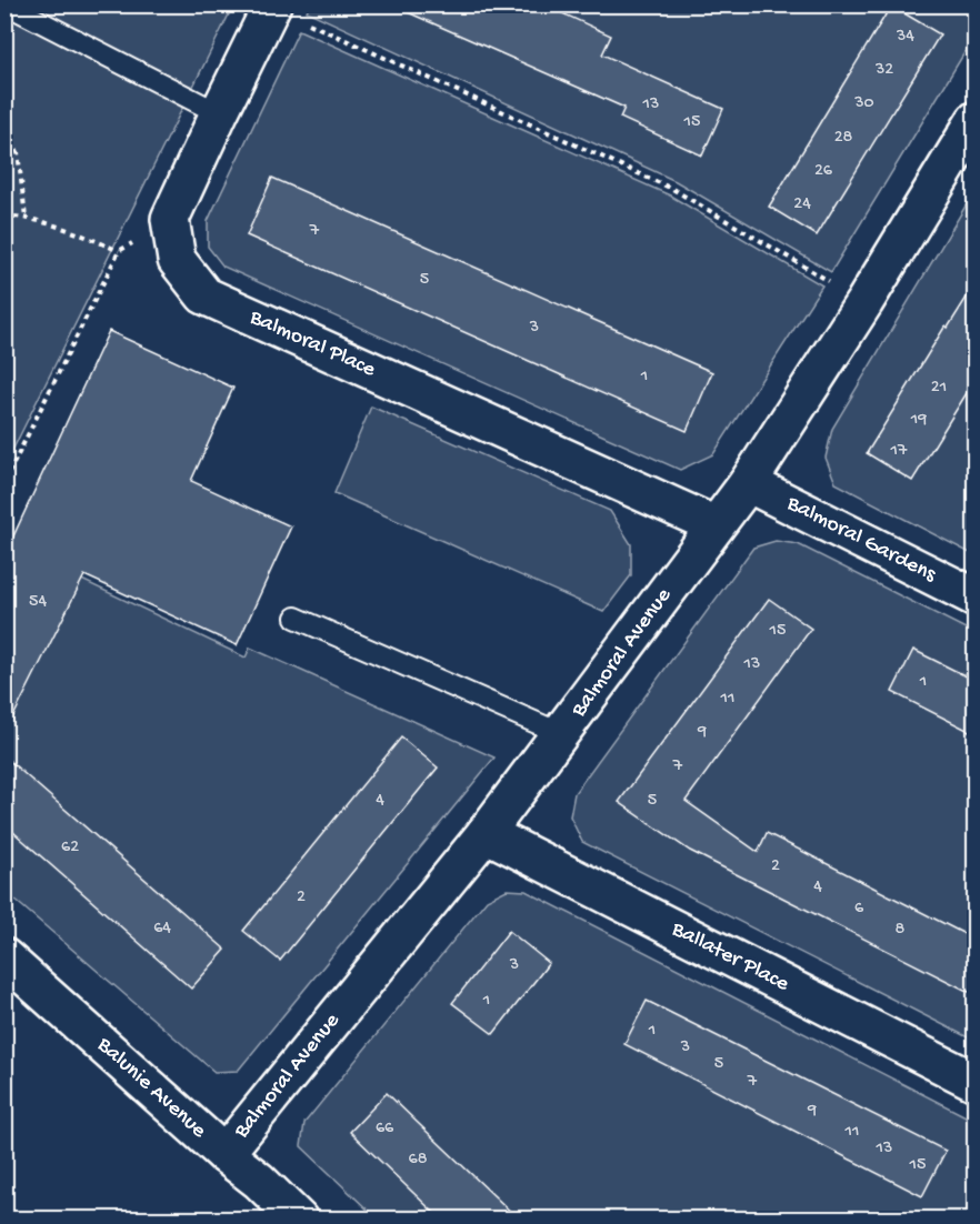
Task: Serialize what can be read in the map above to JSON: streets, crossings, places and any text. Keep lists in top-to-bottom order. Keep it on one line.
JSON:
{"streets":{"street":["Balmoral Place","Balmoral Gardens","Balmoral Avenue","Ballater Place","Balunie Avenue"]},"crossings":[["Balmoral Place","Balmoral Avenue"],["Balmoral Gardens","Balmoral Avenue"],["Balmoral Avenue","Ballater Place"],["Balmoral Avenue","Balunie Avenue"]],"house_numbers":["34","32","30","13","15","28","26","24","7","5","3","1","21","19","17","54","15","13","1","11","9","7","4","5","62","2","4","2","6","64","8","3","1","1","3","5","7","9","66","11","13","68","15"]}
